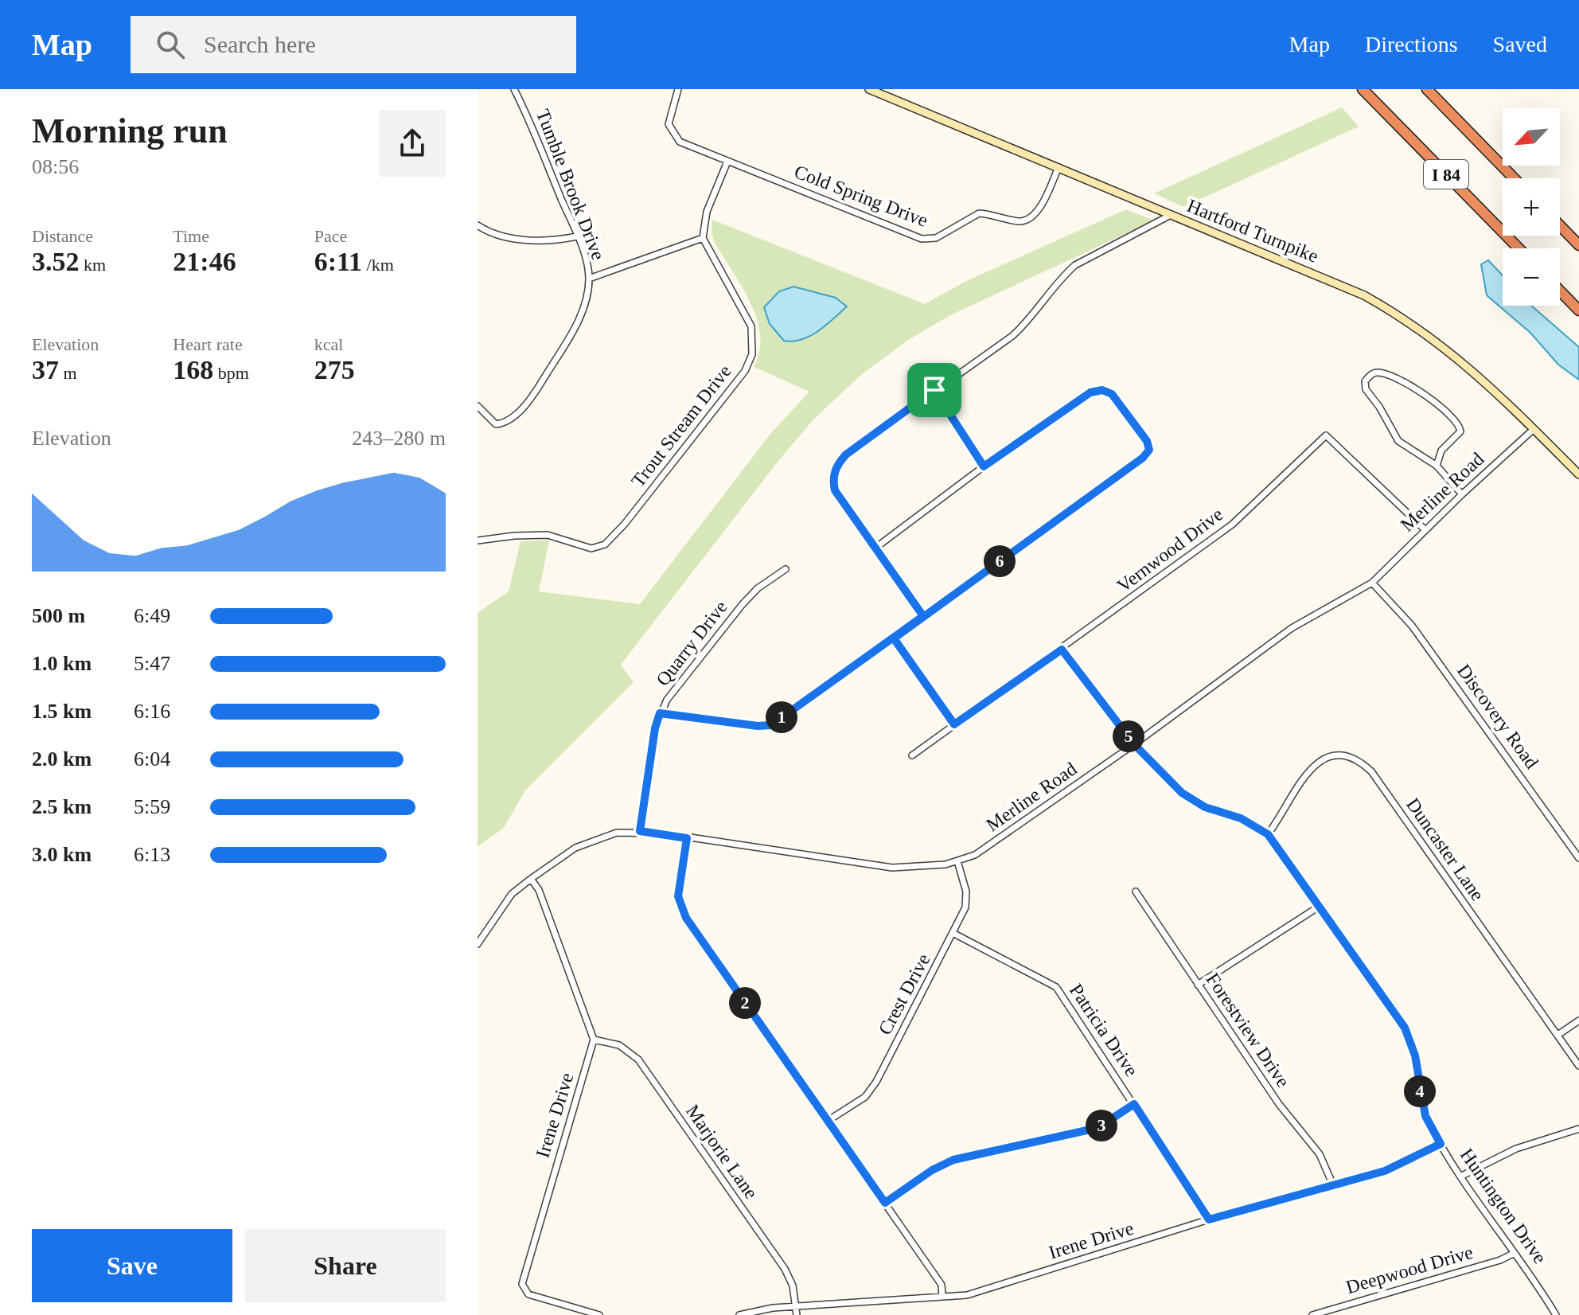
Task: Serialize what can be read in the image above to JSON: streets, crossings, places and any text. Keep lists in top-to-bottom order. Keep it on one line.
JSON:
{"streets":{"highway":["I 84"],"main road":["Hartford Turnpike"],"street":["Tumble Brook Drive","Cold Spring Drive","Trout Stream Drive","Merline Road","Vernwood Drive","Quarry Drive","Discovery Road","Duncaster Lane","Crest Drive","Patricia Drive","Forestview Drive","Irene Drive","Marjorie Lane","Huntington Drive","Deepwood Drive"]},"crossings":[["Cold Spring Drive","Hartford Turnpike"],["Hartford Turnpike","Merline Road"],["Merline Road","Vernwood Drive"],["Merline Road","Quarry Drive"],["Merline Road","Discovery Road"],["Merline Road","Crest Drive"],["Merline Road","Huntington Drive"],["Vernwood Drive","Huntington Drive"],["Duncaster Lane","Huntington Drive"],["Crest Drive","Patricia Drive"],["Patricia Drive","Irene Drive"],["Forestview Drive","Irene Drive"],["Irene Drive","Marjorie Lane"],["Irene Drive","Huntington Drive"],["Huntington Drive","Deepwood Drive"]],"north":"bottom left","page":{"header":"Map","search":"Search here","nav":["Map","Directions","Saved"],"heading":["Morning run","08:56"],"map_buttons":["+","−"],"stats":[["Distance","3.52 km"],["Time","21:46"],["Pace","6:11 /km"],["Elevation","37 m"],["Heart rate","168 bpm"],["kcal","275"]],"chart":["Elevation","243–280 m"],"pins":["6","1","5","2","4","3"],"list":[{"name":"500 m","note":"6:49"},{"name":"1.0 km","note":"5:47"},{"name":"1.5 km","note":"6:16"},{"name":"2.0 km","note":"6:04"},{"name":"2.5 km","note":"5:59"},{"name":"3.0 km","note":"6:13"}],"buttons":["Save","Share"]}}
